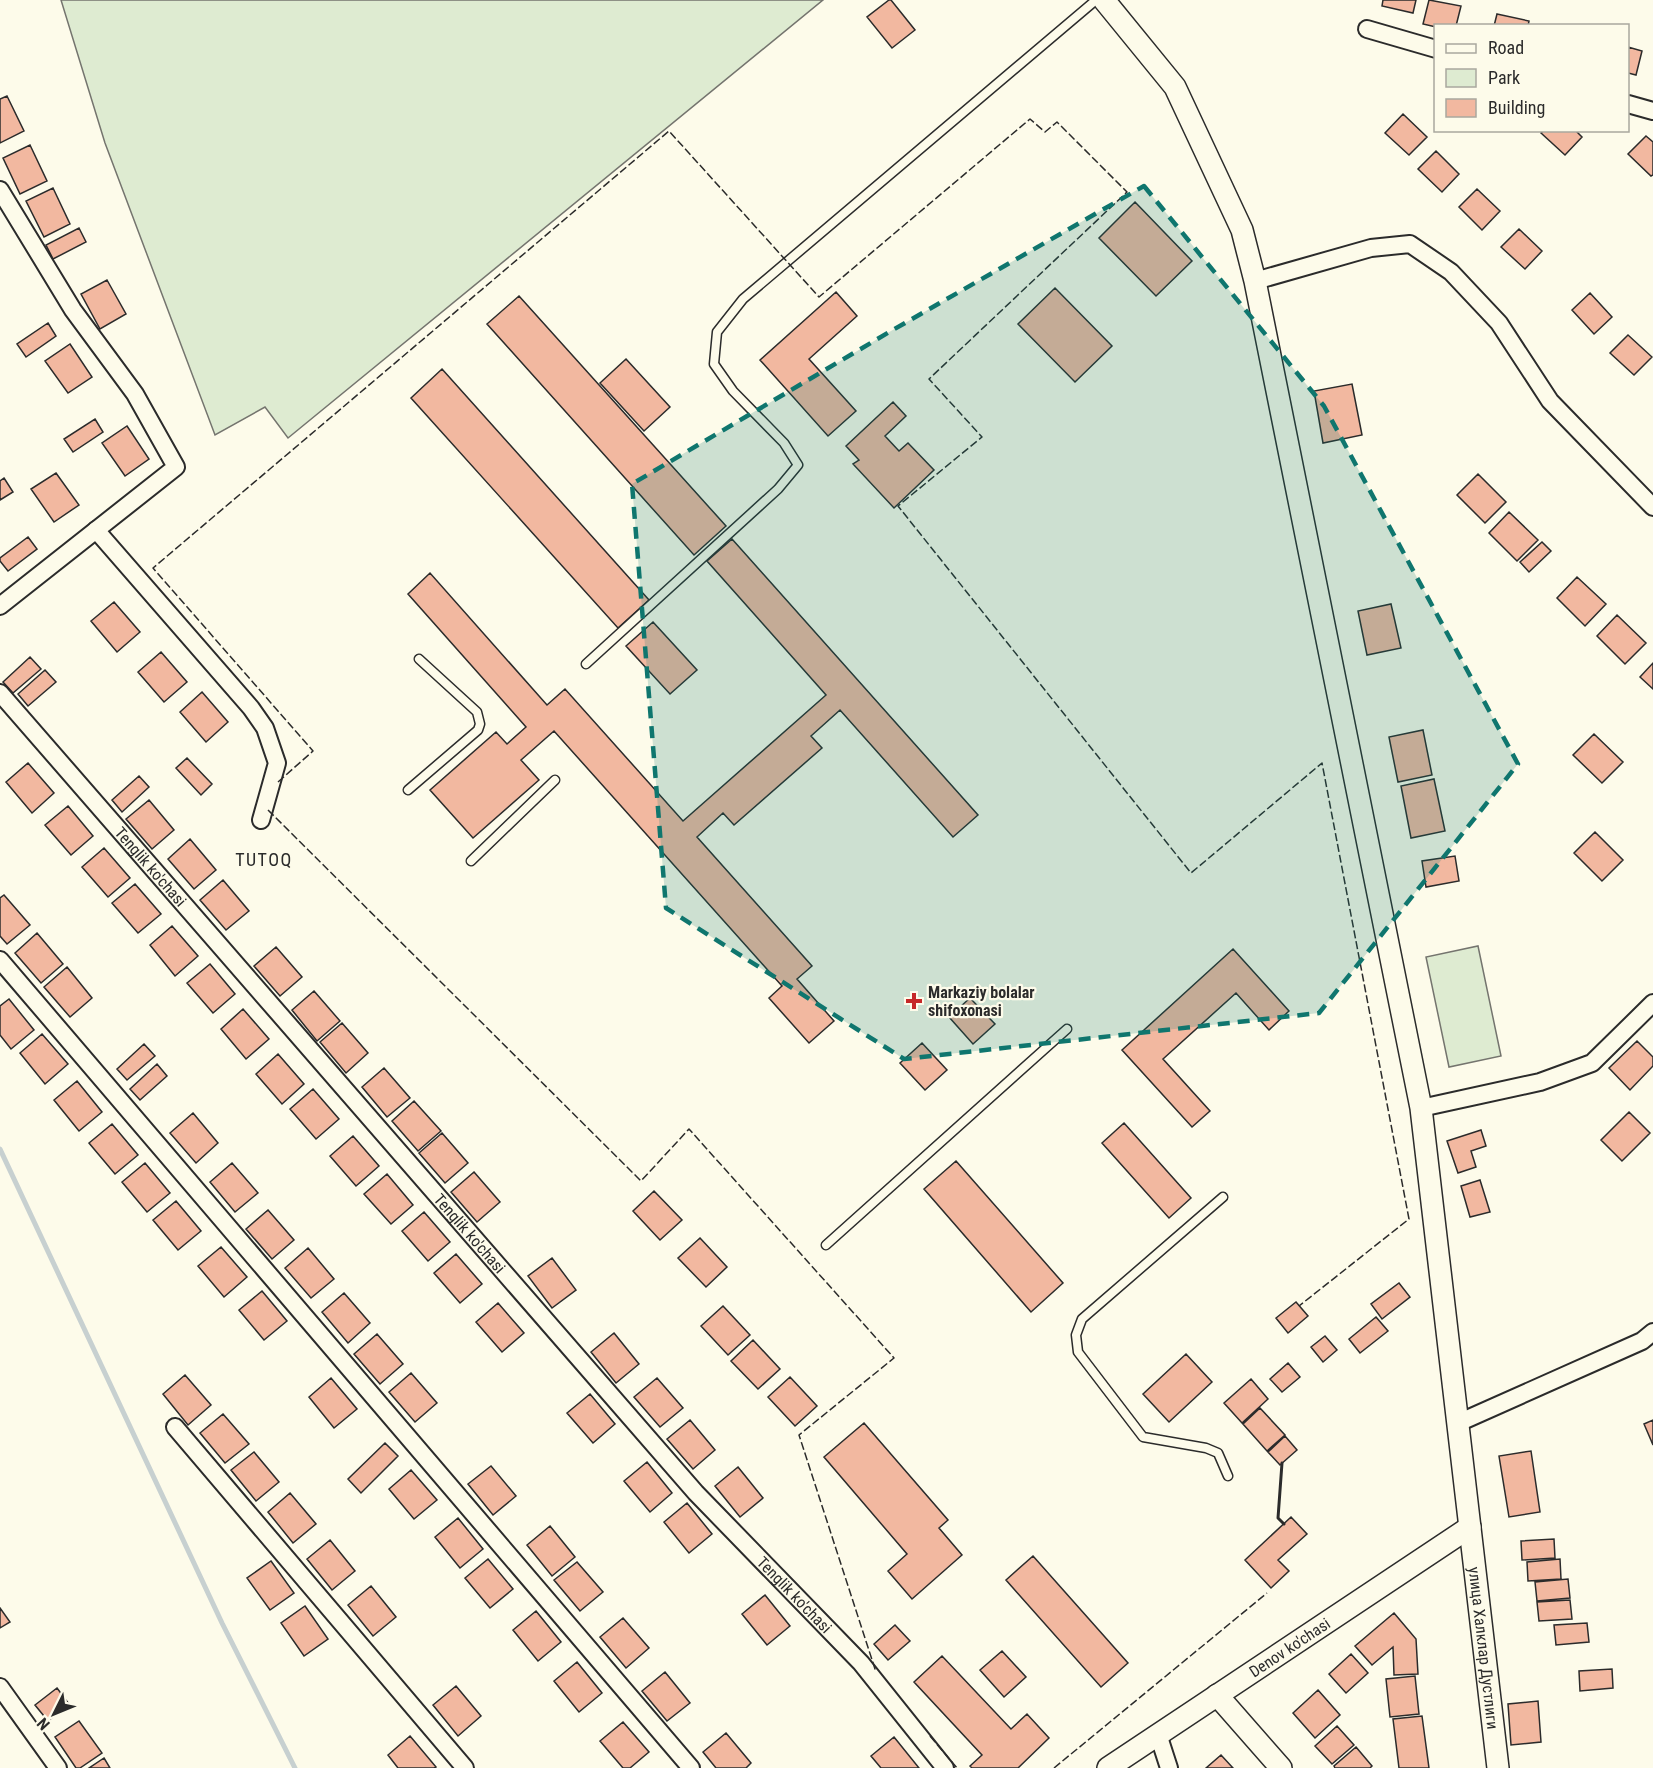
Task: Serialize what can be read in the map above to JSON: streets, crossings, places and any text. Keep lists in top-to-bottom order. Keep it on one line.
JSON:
{"streets":{"street":["Tenglik ko'chasi","Denov ko'chasi","улица Халклар Дустлиги"]},"crossings":[["Denov ko'chasi","улица Халклар Дустлиги"]],"districts":["TUTOQ"],"places":{"health":["Markaziy bolalar shifoxonasi"]},"legend":["Road","Park","Building"],"north":"bottom left"}
